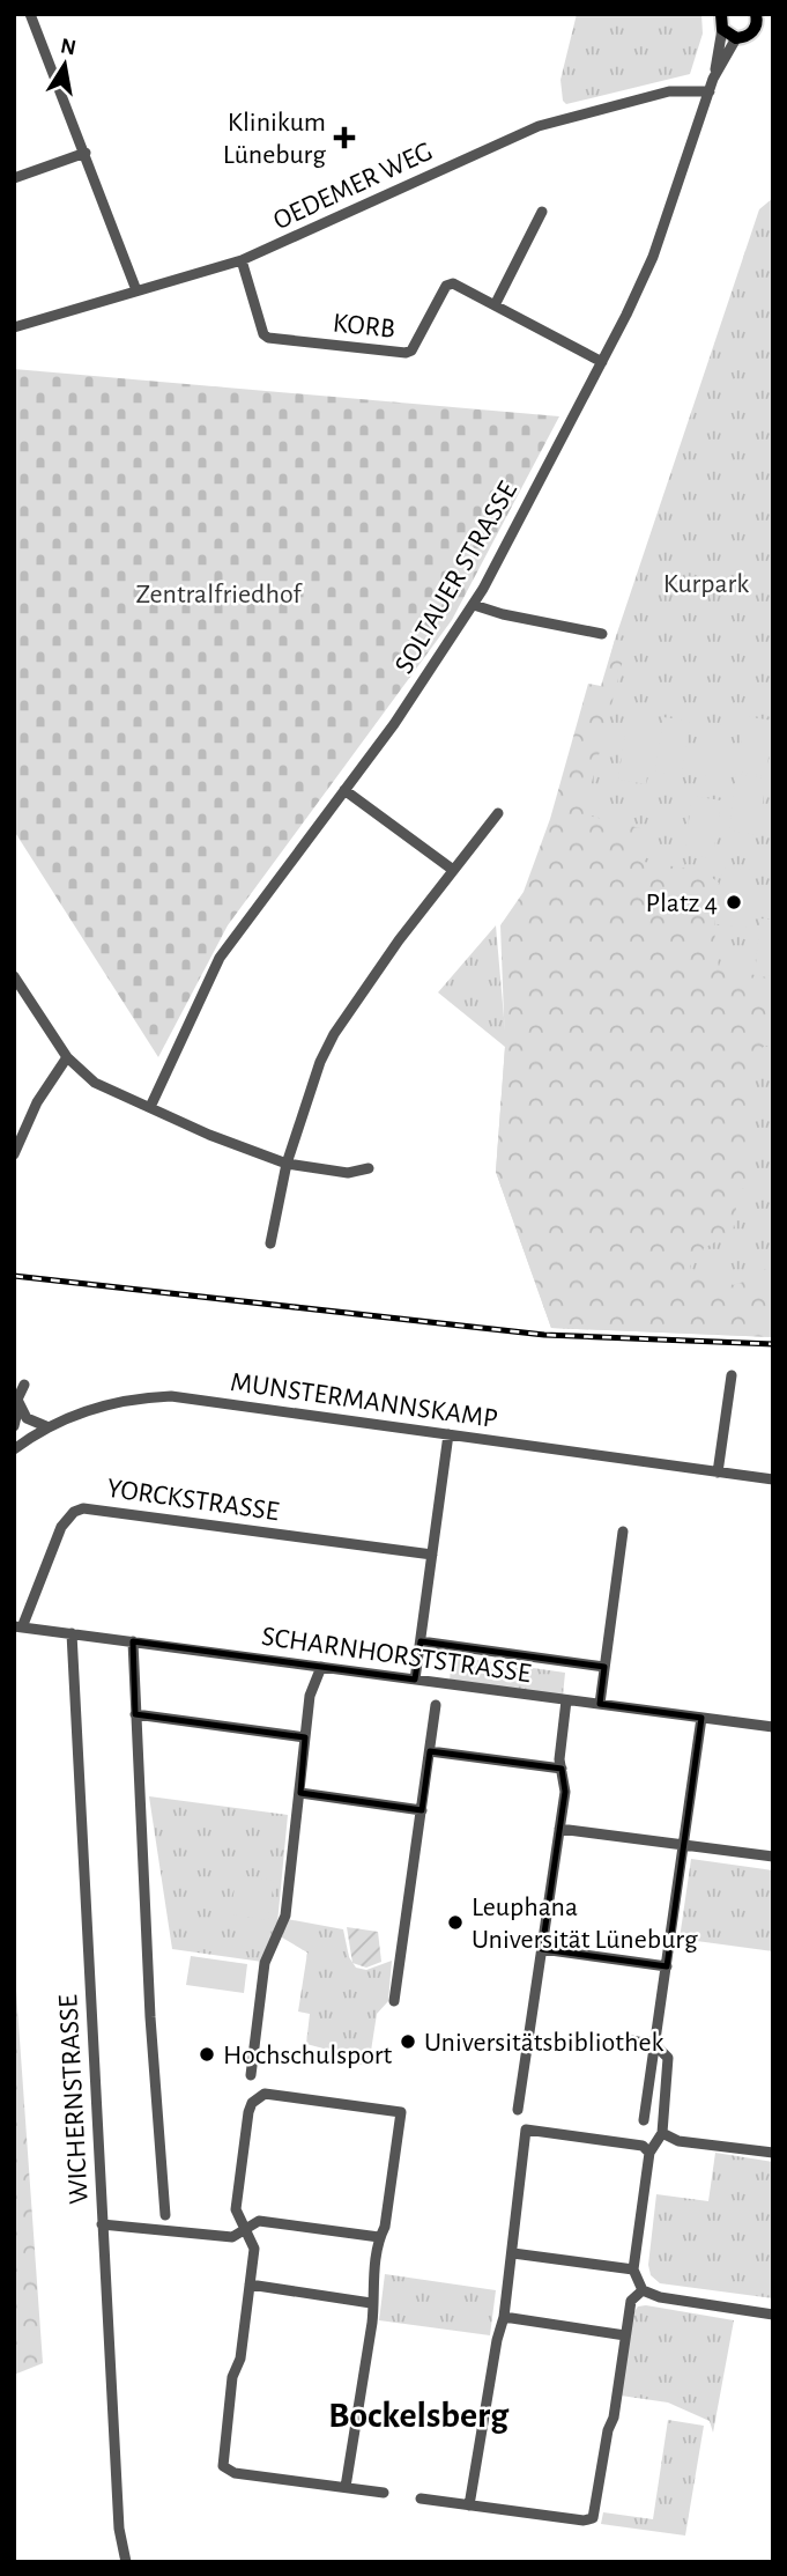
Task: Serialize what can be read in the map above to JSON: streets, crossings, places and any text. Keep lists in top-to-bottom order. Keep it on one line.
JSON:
{"streets":{"main road":["SOLTAUER STRASSE"],"street":["OEDEMER WEG","KORB","MUNSTERMANNSKAMP","YORCKSTRASSE","SCHARNHORSTSTRASSE","WICHERNSTRASSE"]},"crossings":[["OEDEMER WEG","KORB"],["OEDEMER WEG","SOLTAUER STRASSE"],["KORB","SOLTAUER STRASSE"],["YORCKSTRASSE","SCHARNHORSTSTRASSE"],["SCHARNHORSTSTRASSE","WICHERNSTRASSE"]],"districts":["Bockelsberg"],"parks":["Kurpark","Zentralfriedhof"],"places":{"health":["Klinikum Lüneburg"],"other":["Platz 4","Leuphana Universität Lüneburg","Universitätsbibliothek","Hochschulsport"]},"north":"top"}
